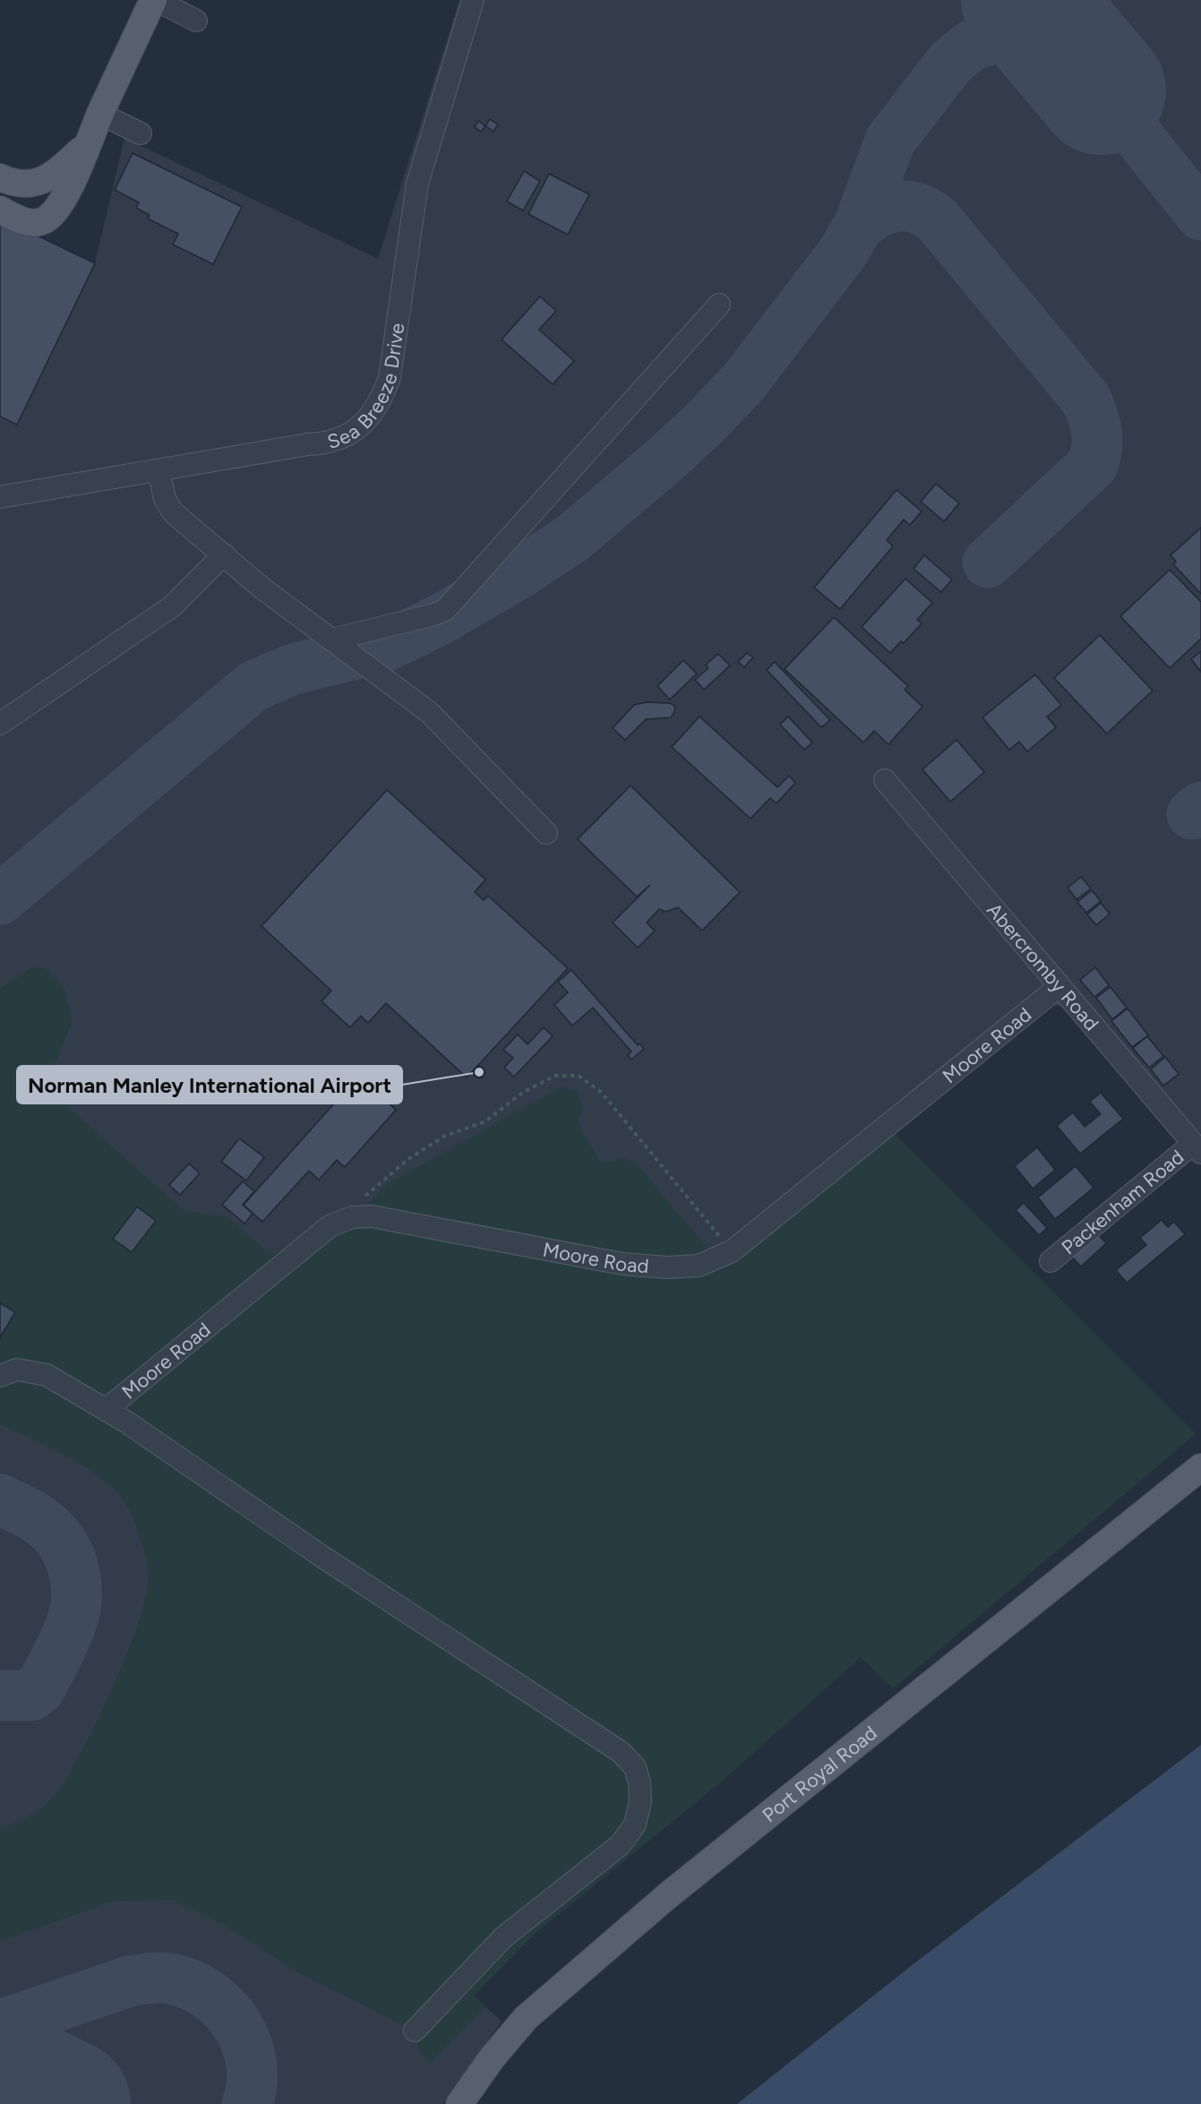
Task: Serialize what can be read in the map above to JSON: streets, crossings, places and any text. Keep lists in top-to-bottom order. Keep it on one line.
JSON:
{"streets":{"main road":["Port Royal Road"],"street":["Sea Breeze Drive","Abercromby Road","Moore Road","Packenham Road"]},"crossings":[["Abercromby Road","Moore Road"],["Abercromby Road","Packenham Road"]],"places":["Norman Manley International Airport"]}
